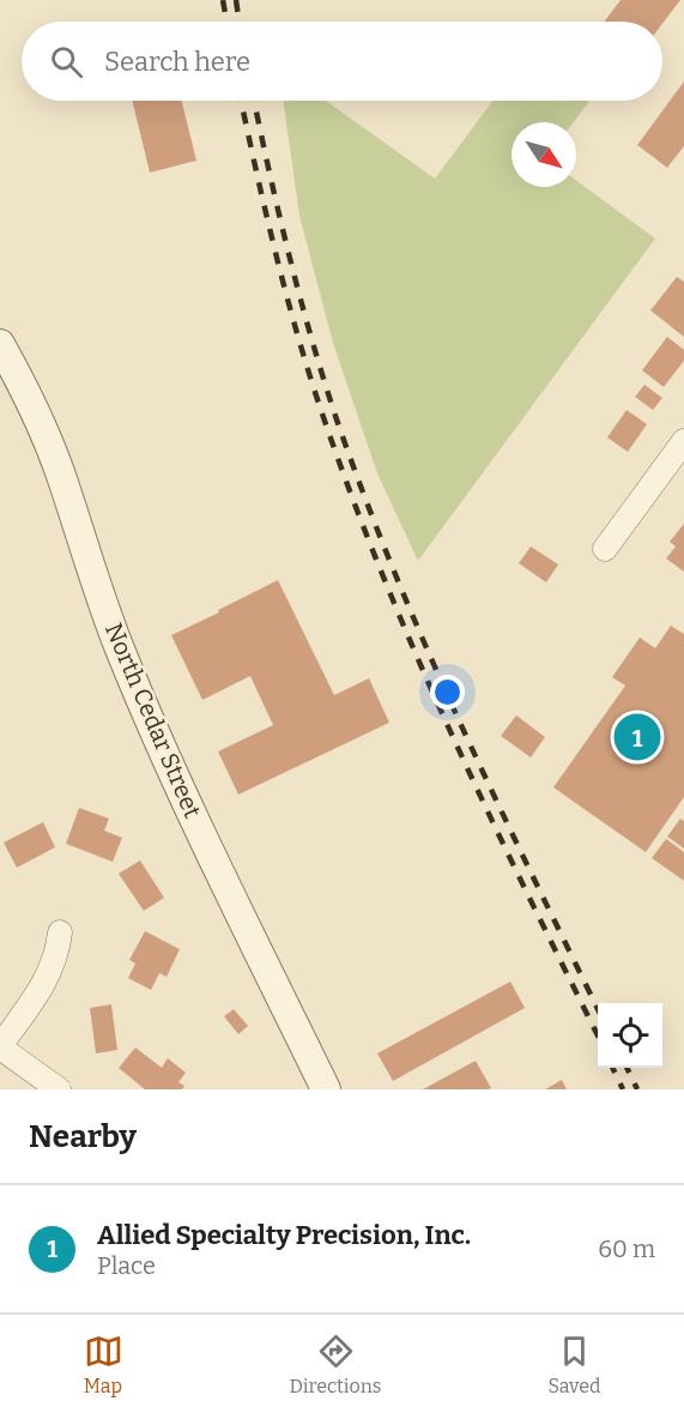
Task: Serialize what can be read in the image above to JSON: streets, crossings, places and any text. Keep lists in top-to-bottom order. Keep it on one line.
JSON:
{"streets":{"street":["North Cedar Street"]},"north":"bottom right","page":{"search":"Search here","pins":"1","heading":"Nearby","list":[{"mark":"1","name":"Allied Specialty Precision, Inc.","note":"Place","value":"60 m"}],"nav":["Map","Directions","Saved"]}}
